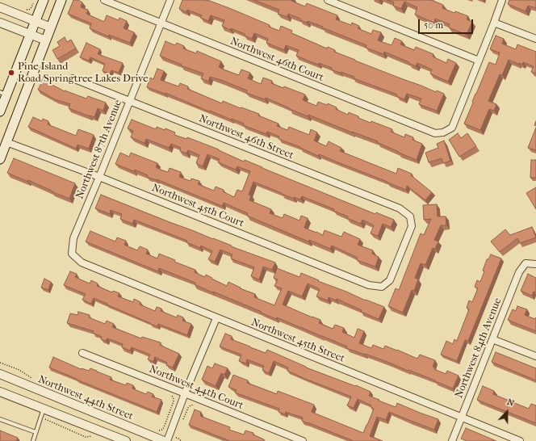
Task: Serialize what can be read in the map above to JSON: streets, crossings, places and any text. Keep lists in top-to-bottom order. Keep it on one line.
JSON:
{"streets":{"street":["Northwest 46th Court","Northwest 46th Street","Northwest 87th Avenue","Northwest 45th Court","Northwest 45th Street","Northwest 84th Avenue","Northwest 44th Court","Northwest 44th Street"]},"crossings":[["Northwest 46th Court","Northwest 87th Avenue"],["Northwest 46th Street","Northwest 87th Avenue"],["Northwest 46th Street","Northwest 45th Court"],["Northwest 87th Avenue","Northwest 45th Court"],["Northwest 87th Avenue","Northwest 45th Street"],["Northwest 45th Street","Northwest 84th Avenue"]],"places":["Pine Island Road/Springtree Lakes Drive"],"scale_bar":"50 m","north":"top"}
